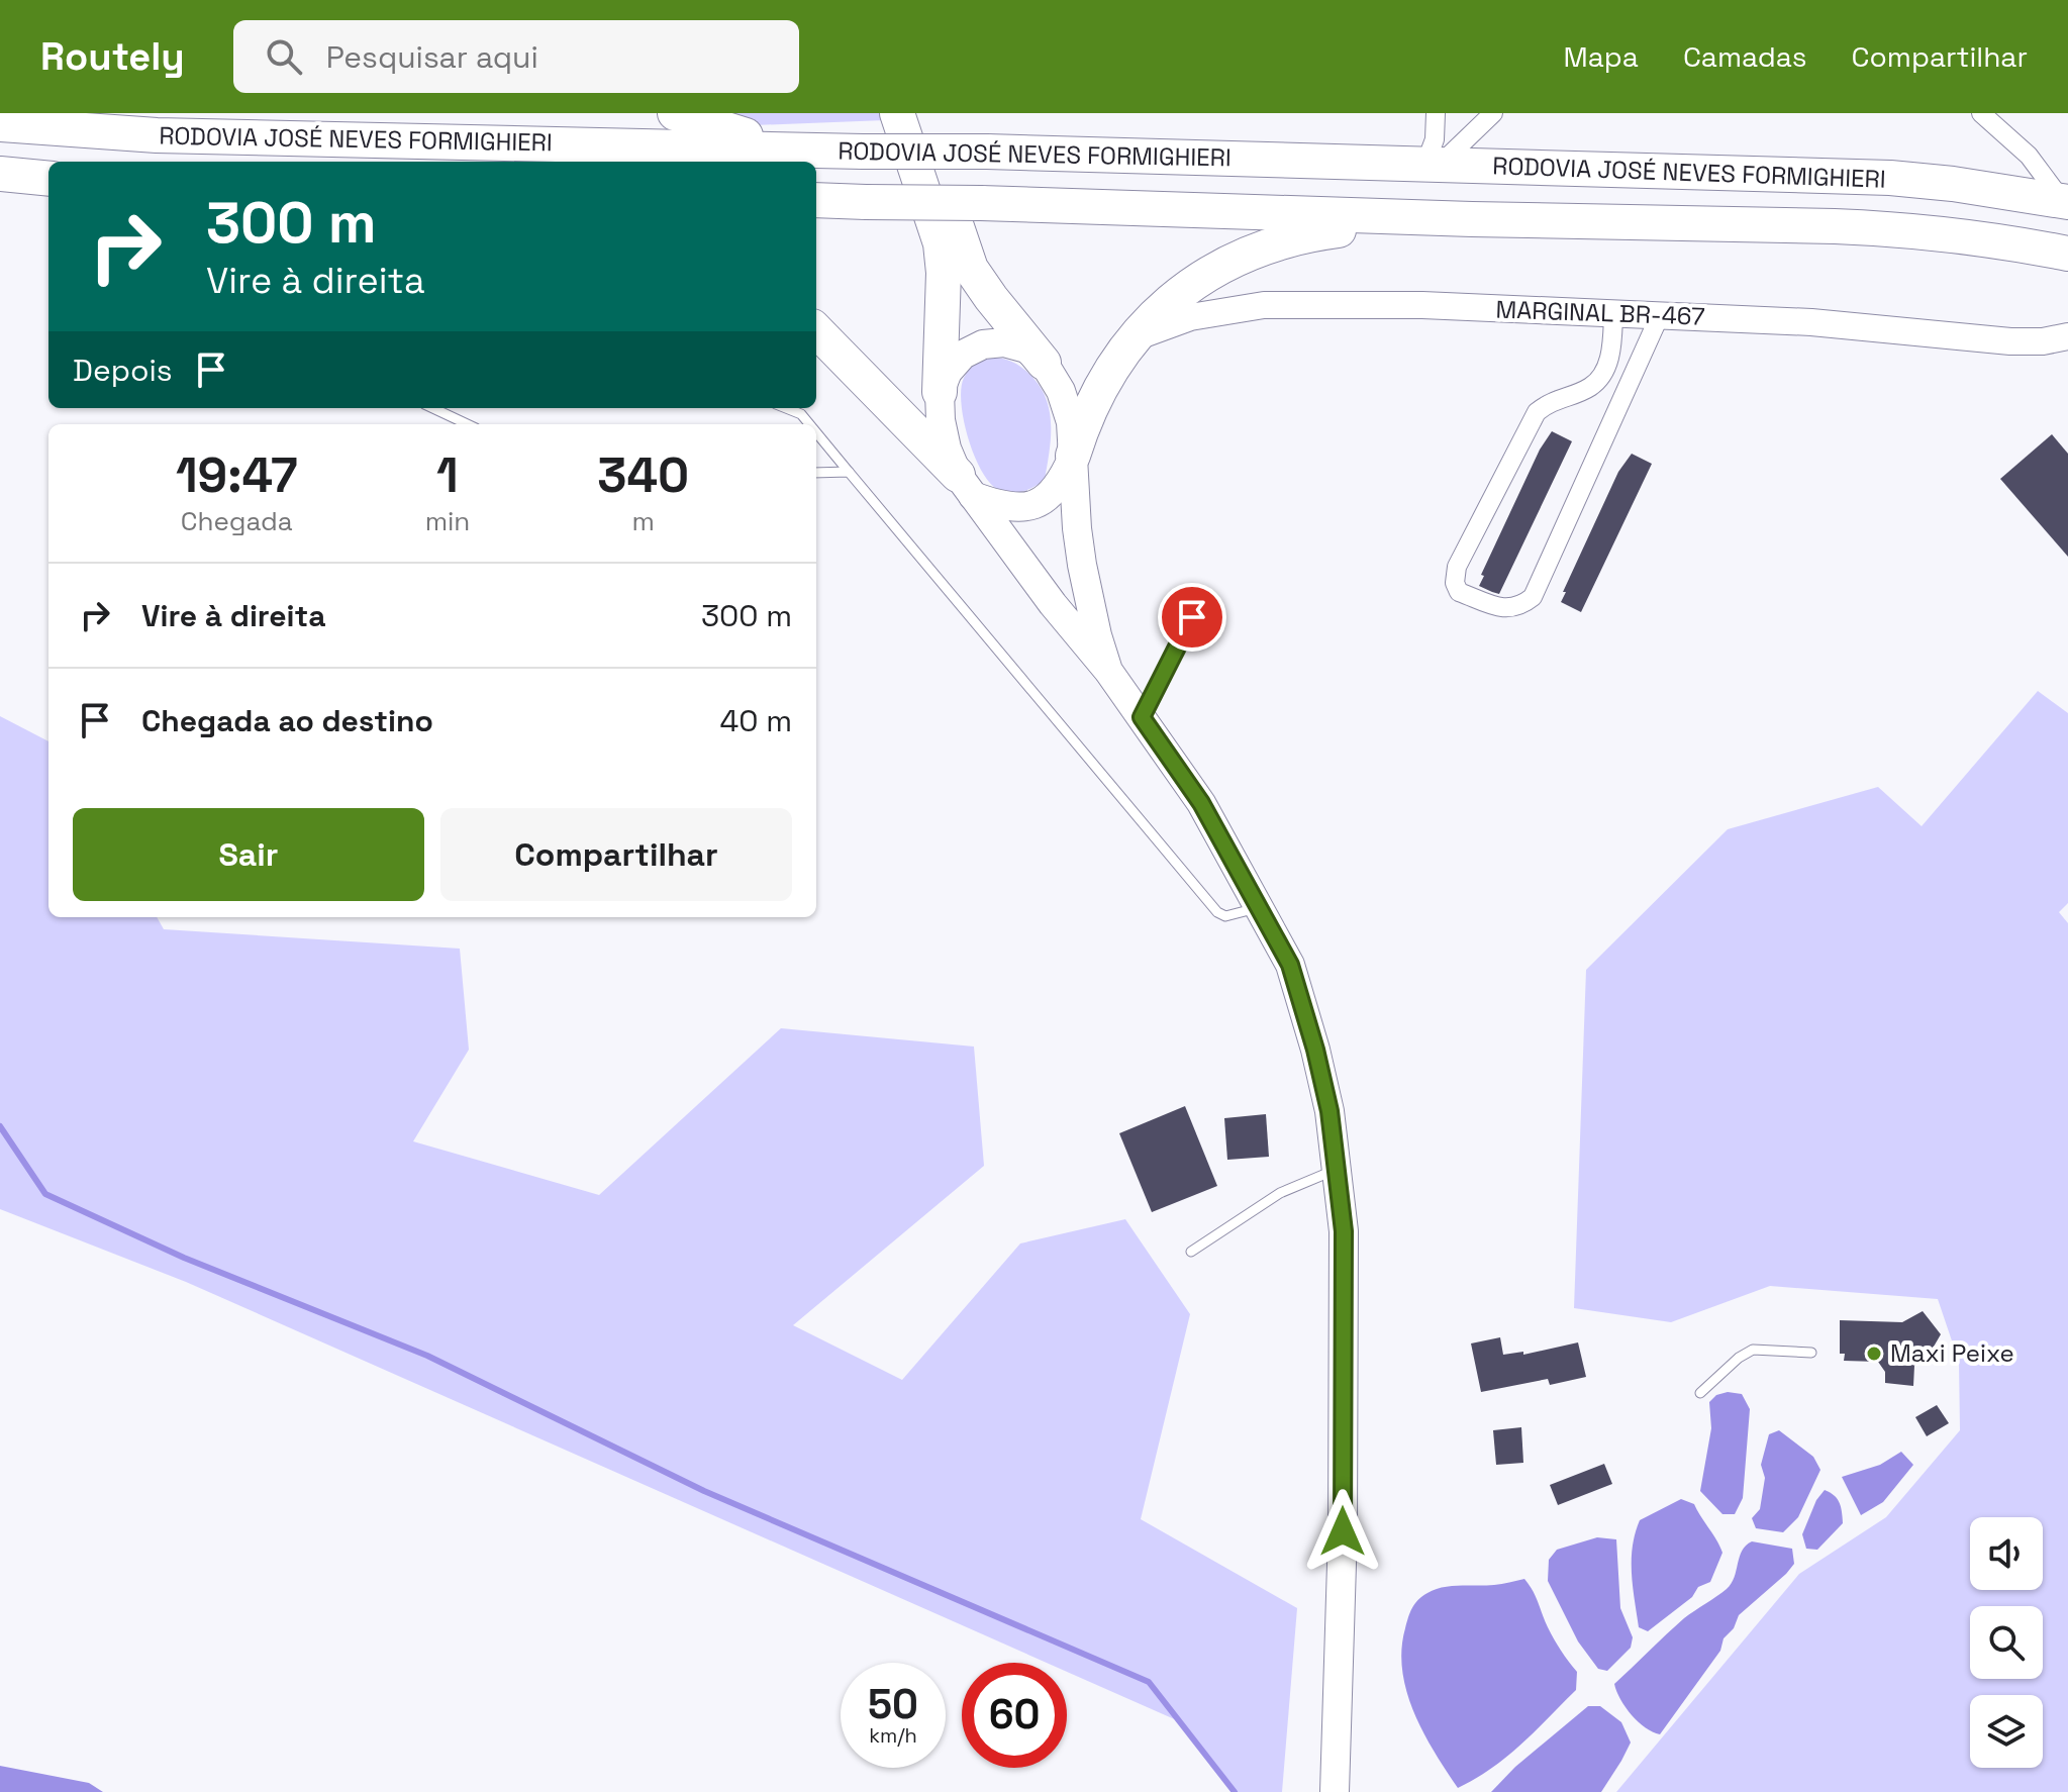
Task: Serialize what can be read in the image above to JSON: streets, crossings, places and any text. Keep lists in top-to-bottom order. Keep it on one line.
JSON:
{"streets":{"highway":["RODOVIA JOSÉ NEVES FORMIGHIERI"],"main road":["MARGINAL BR-467"]},"places":["Maxi Peixe"],"page":{"header":"Routely","search":"Pesquisar aqui","nav":["Mapa","Camadas","Compartilhar"],"turn":["300 m","Vire à direita"],"then":"Depois","eta":["19:47","Chegada","1","min","340","m"],"list":[{"name":"Vire à direita","value":"300 m"},{"name":"Chegada ao destino","value":"40 m"}],"buttons":["Sair","Compartilhar"],"speed":"50 km/h","limit":"60"}}
